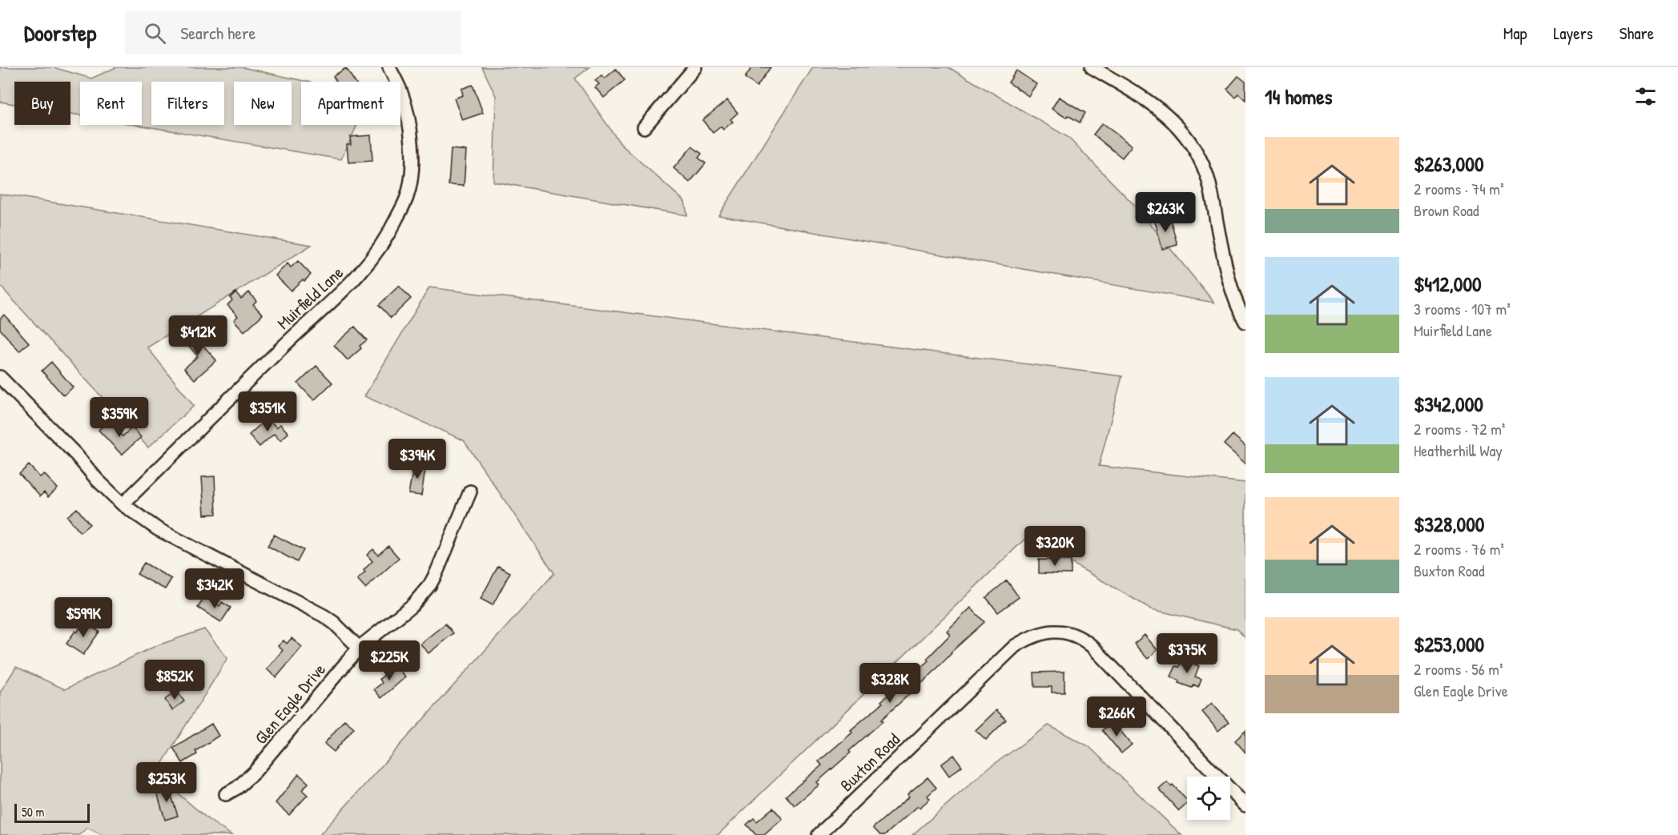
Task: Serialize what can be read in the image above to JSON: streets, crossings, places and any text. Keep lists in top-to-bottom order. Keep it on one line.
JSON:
{"streets":{"street":["Muirfield Lane","Glen Eagle Drive","Buxton Road"]},"scale_bar":"50 m","page":{"header":"Doorstep","search":"Search here","nav":["Map","Layers","Share"],"heading":"14 homes","chip":["Buy","Rent","Filters","New","Apartment"],"list":[{"name":"$263,000","note":"2 rooms · 74 m² · Brown Road"},{"name":"$412,000","note":"3 rooms · 107 m² · Muirfield Lane"},{"name":"$342,000","note":"2 rooms · 72 m² · Heatherhill Way"},{"name":"$328,000","note":"2 rooms · 76 m² · Buxton Road"},{"name":"$253,000","note":"2 rooms · 56 m² · Glen Eagle Drive"}],"price":["$263K","$412K","$351K","$359K","$394K","$320K","$342K","$599K","$375K","$225K","$852K","$328K","$266K","$253K"],"scale":"50 m"}}
